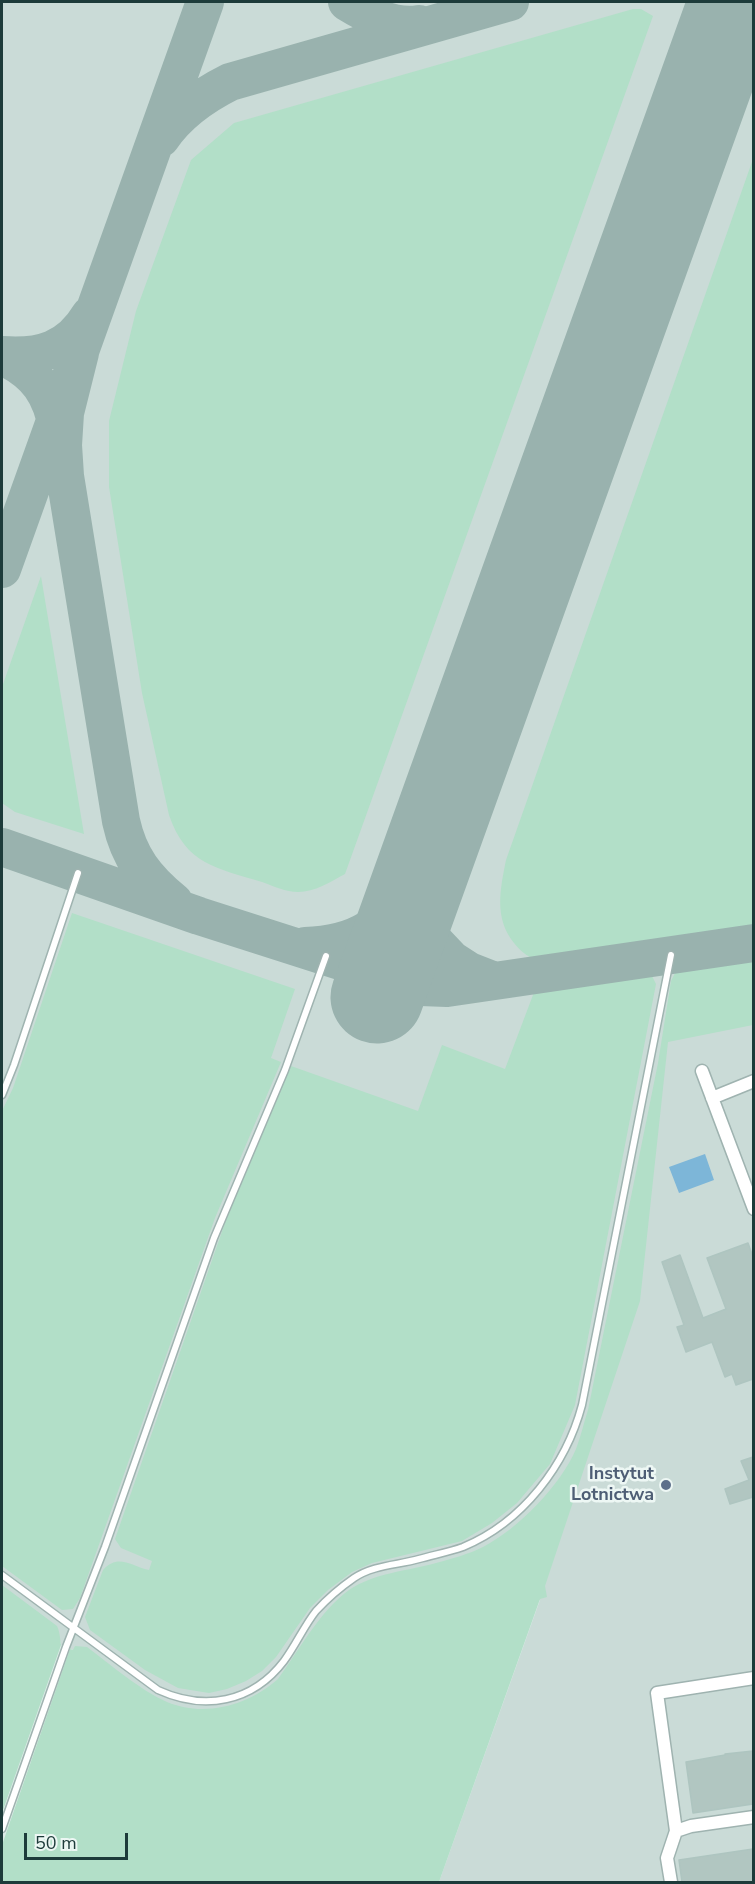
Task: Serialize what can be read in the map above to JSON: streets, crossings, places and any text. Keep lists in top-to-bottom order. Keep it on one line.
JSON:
{"places":["Instytut Lotnictwa"],"scale_bar":"50 m"}
